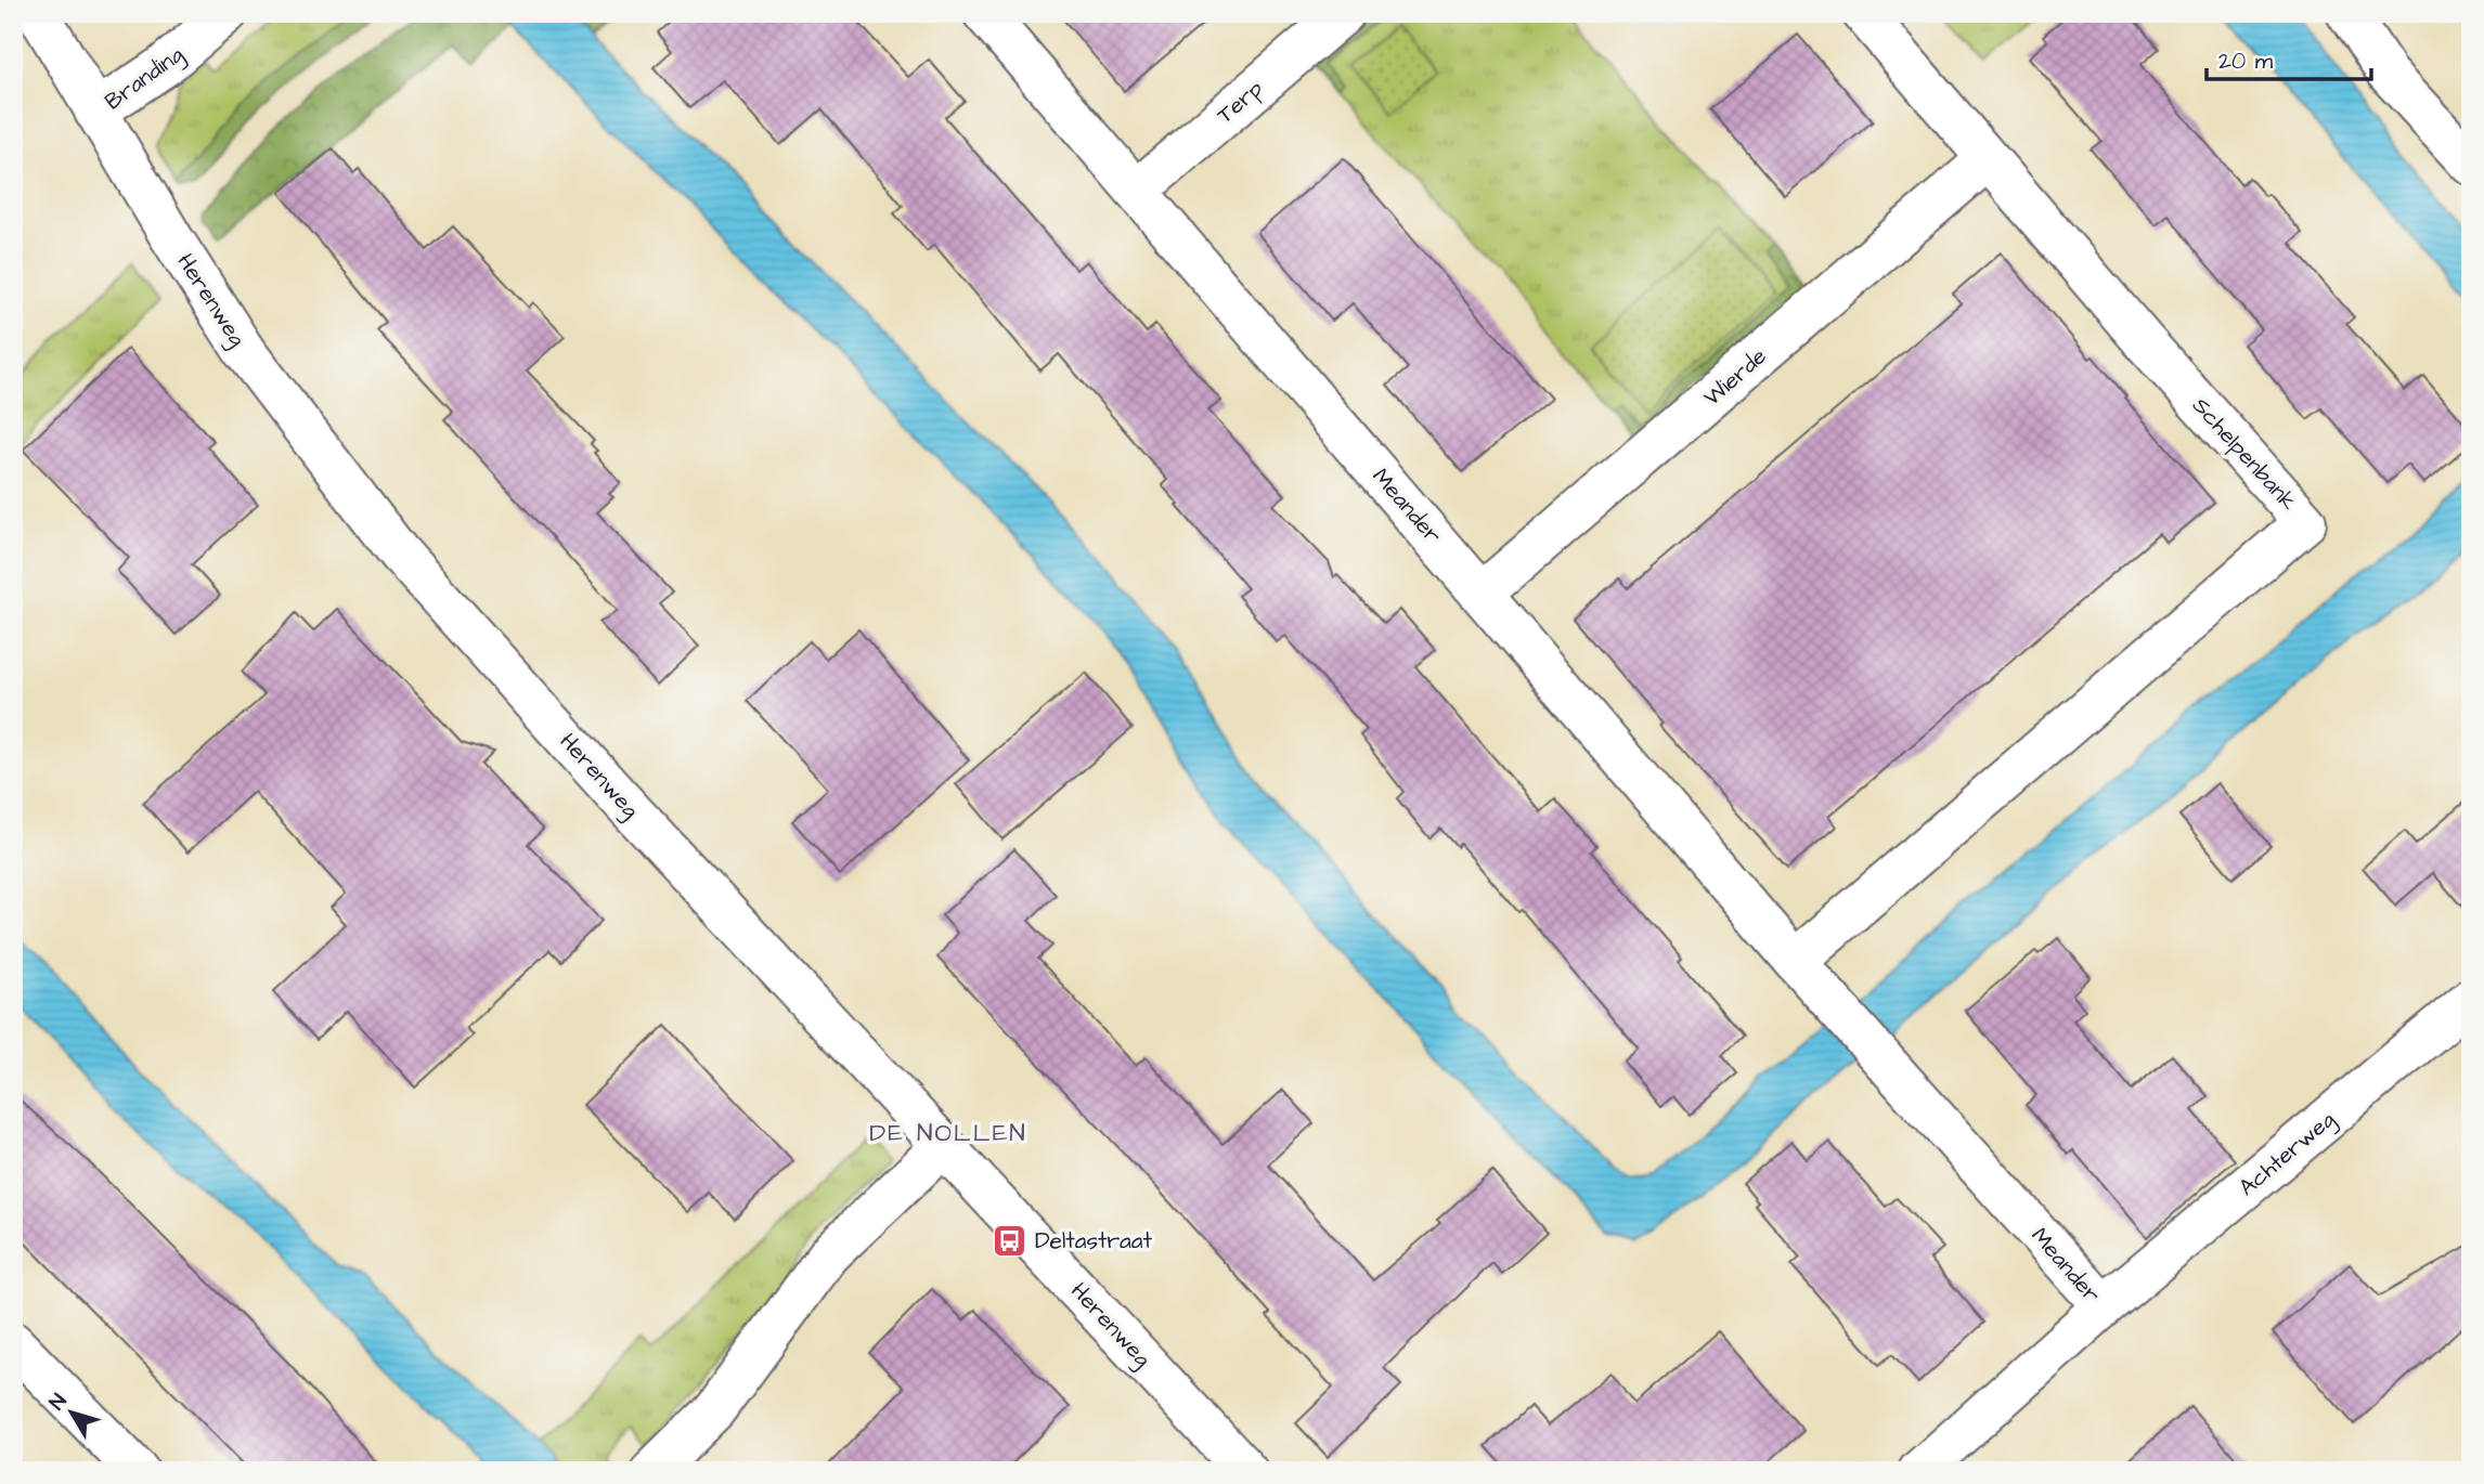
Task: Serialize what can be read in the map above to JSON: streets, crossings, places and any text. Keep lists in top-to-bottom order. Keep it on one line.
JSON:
{"streets":{"street":["Branding","Terp","Herenweg","Wierde","Schelpenbank","Meander","Achterweg"]},"crossings":[["Branding","Herenweg"],["Terp","Meander"],["Wierde","Schelpenbank"],["Wierde","Meander"],["Schelpenbank","Meander"],["Meander","Achterweg"]],"districts":["DE NOLLEN"],"places":{"bus stop":["Deltastraat"]},"scale_bar":"20 m","north":"top left"}
